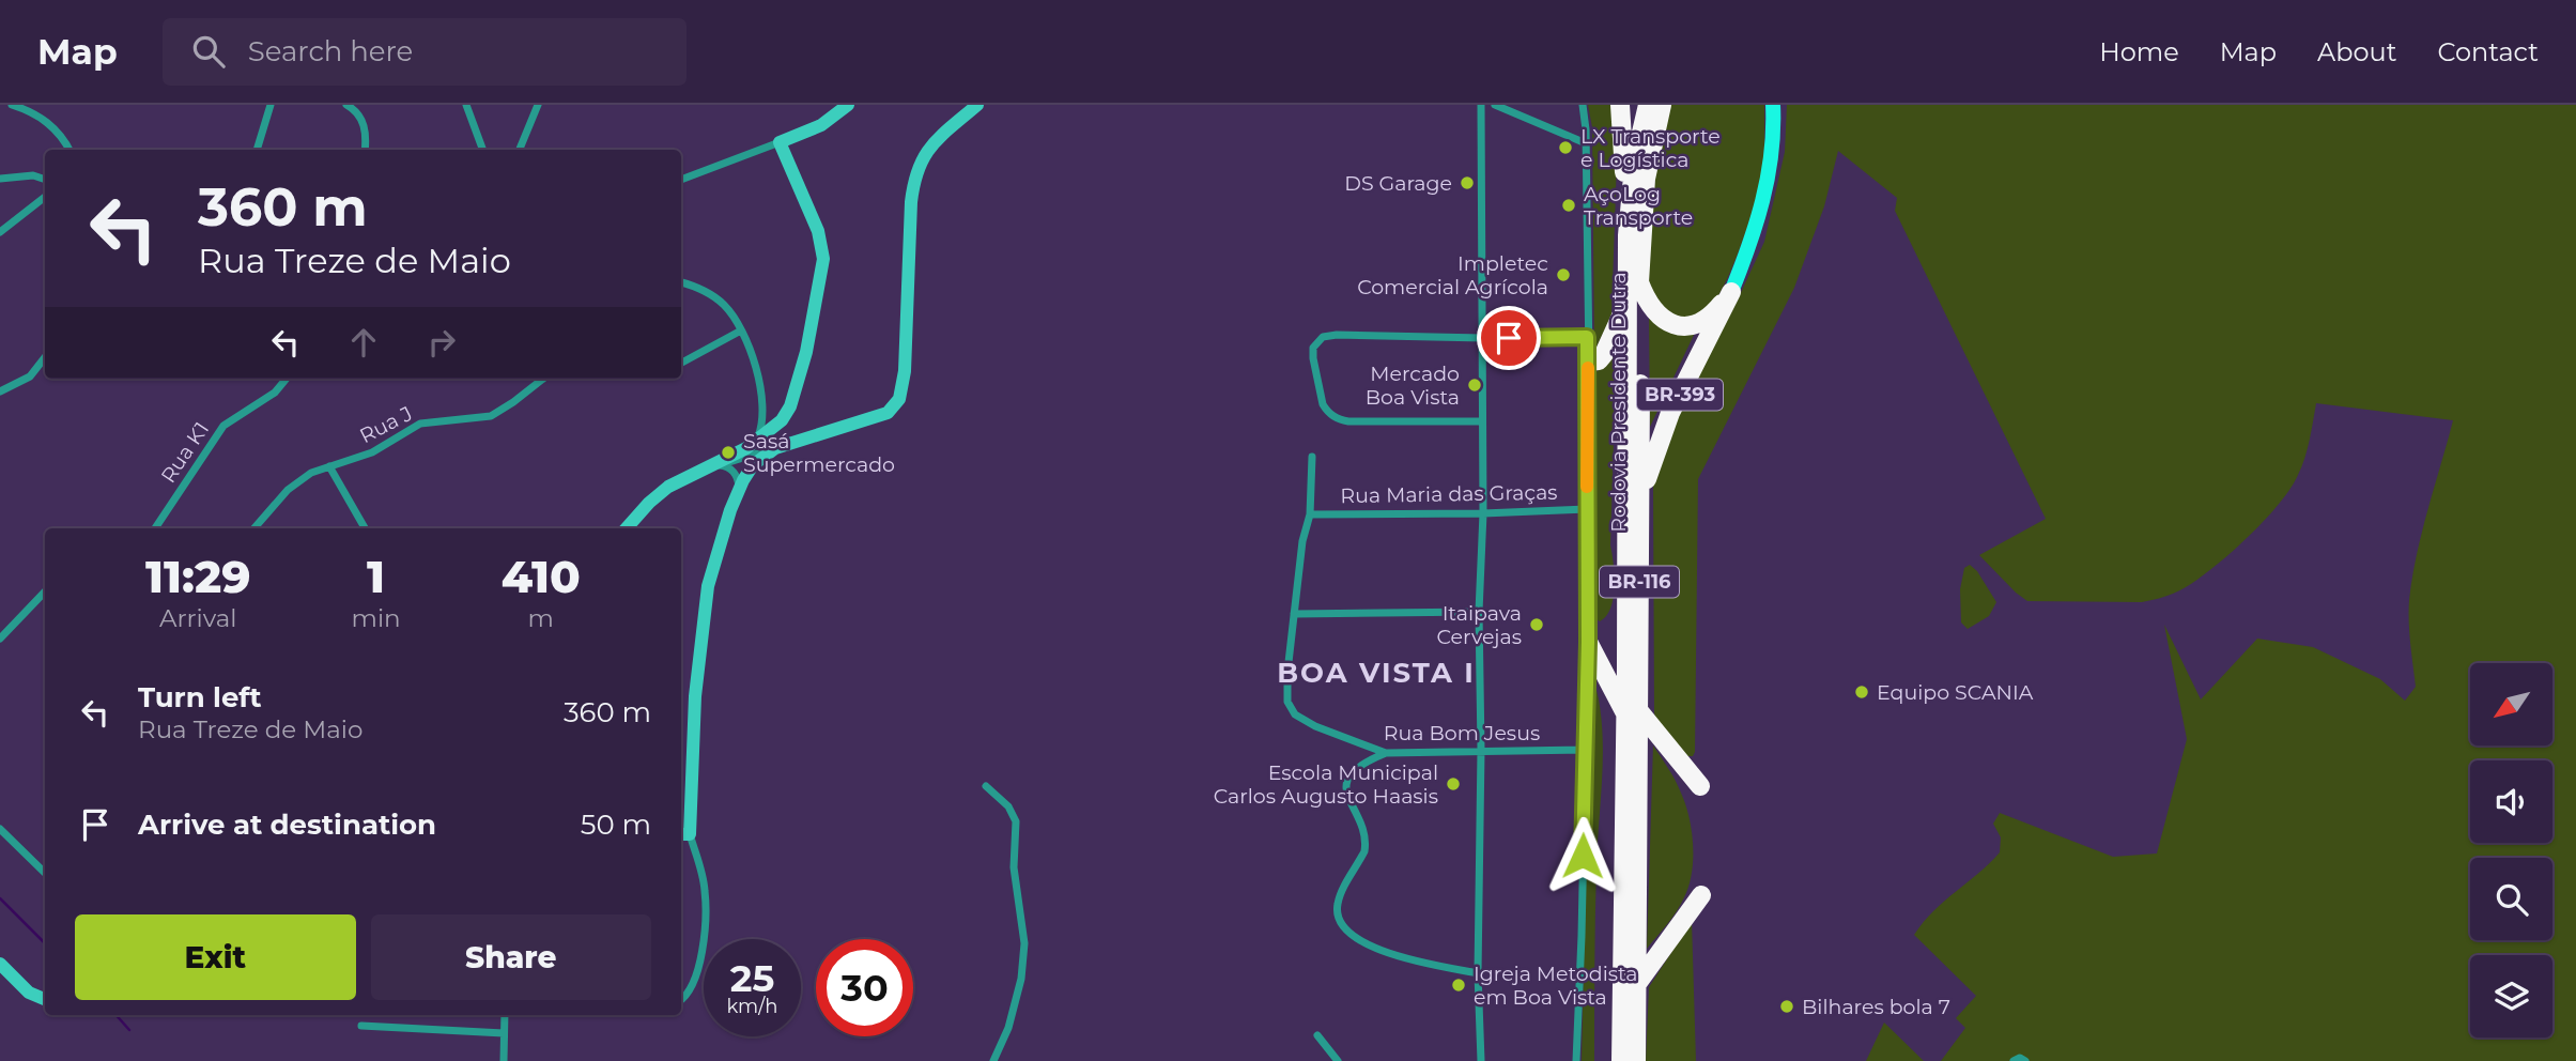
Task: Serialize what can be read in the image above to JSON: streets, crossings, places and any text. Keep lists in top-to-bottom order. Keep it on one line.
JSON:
{"streets":{"highway":["BR-393","Rodovia Presidente Dutra","BR-116"],"street":["Rua J","Rua K1","Rua Maria das Graças","Rua Bom Jesus"]},"crossings":[["BR-393","Rodovia Presidente Dutra"],["Rua Maria das Graças","Rua Bom Jesus"]],"districts":["BOA VISTA I"],"places":["LX Transporte e Logística","DS Garage","AçoLog Transporte","Impletec Comercial Agrícola","Mercado Boa Vista","Sasá Supermercado","Itaipava Cervejas","Equipo SCANIA","Escola Municipal Carlos Augusto Haasis","Igreja Metodista em Boa Vista","Bilhares bola 7"],"north":"bottom left","page":{"header":"Map","search":"Search here","nav":["Home","Map","About","Contact"],"turn":["360 m","Rua Treze de Maio"],"eta":["11:29","Arrival","1","min","410","m"],"list":[{"name":"Turn left","note":"Rua Treze de Maio","value":"360 m"},{"name":"Arrive at destination","value":"50 m"}],"buttons":["Exit","Share"],"speed":"25 km/h","limit":"30"}}
